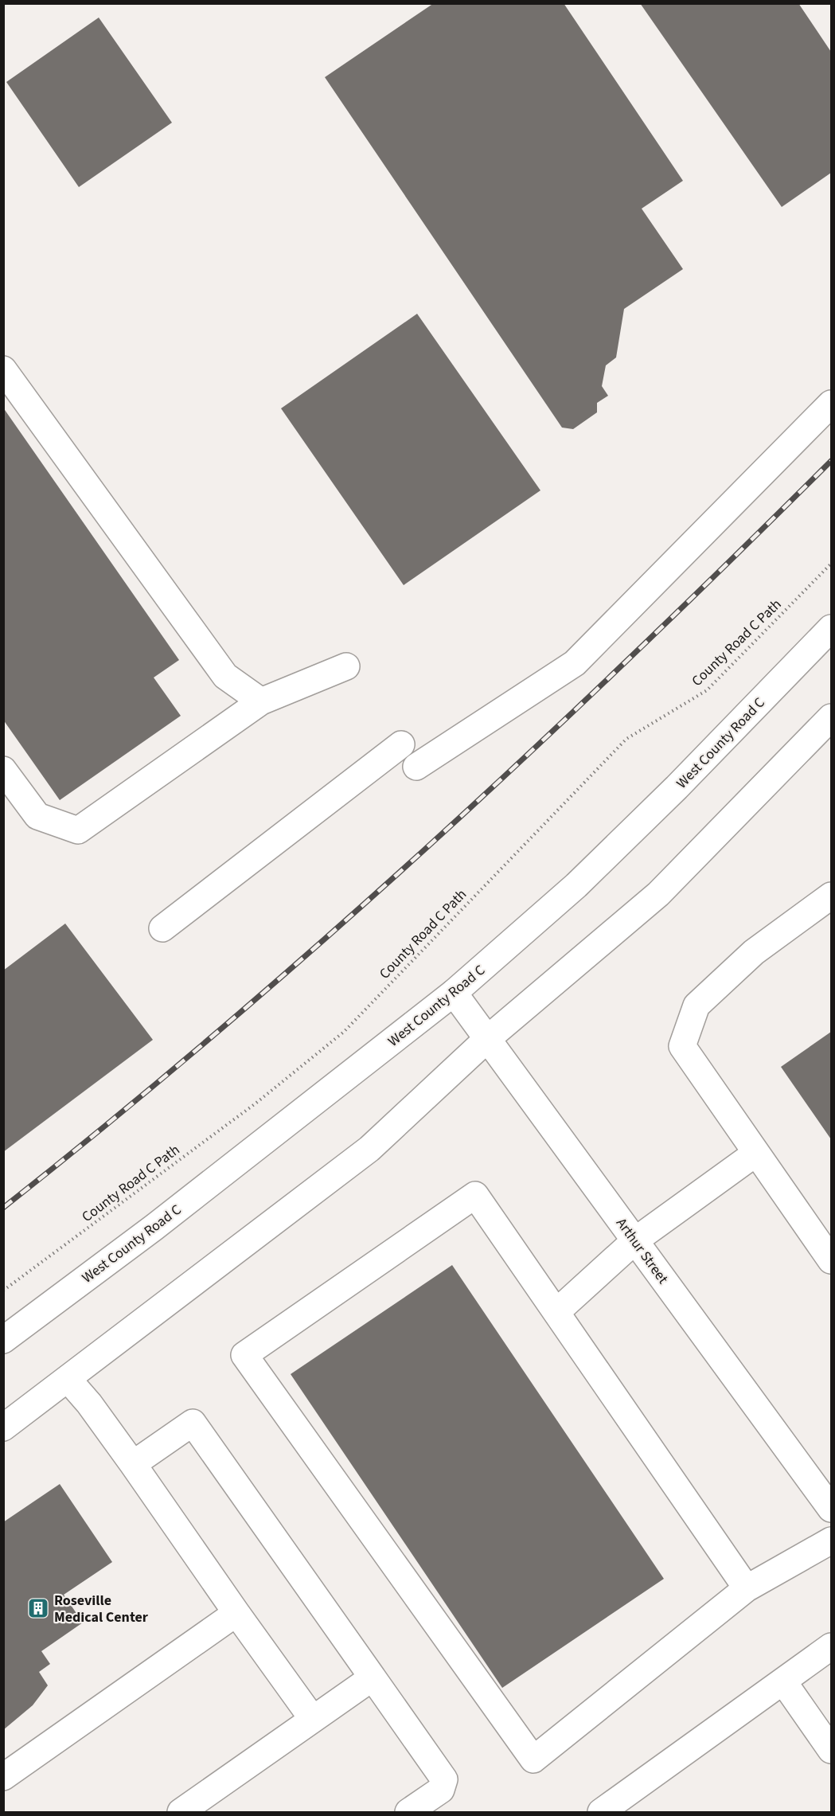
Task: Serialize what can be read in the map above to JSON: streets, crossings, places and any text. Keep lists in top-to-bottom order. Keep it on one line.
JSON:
{"streets":{"main road":["West County Road C","Arthur Street"],"path":["County Road C Path"]},"crossings":[["West County Road C","Arthur Street"]],"places":{"building":["Roseville Medical Center"]}}
